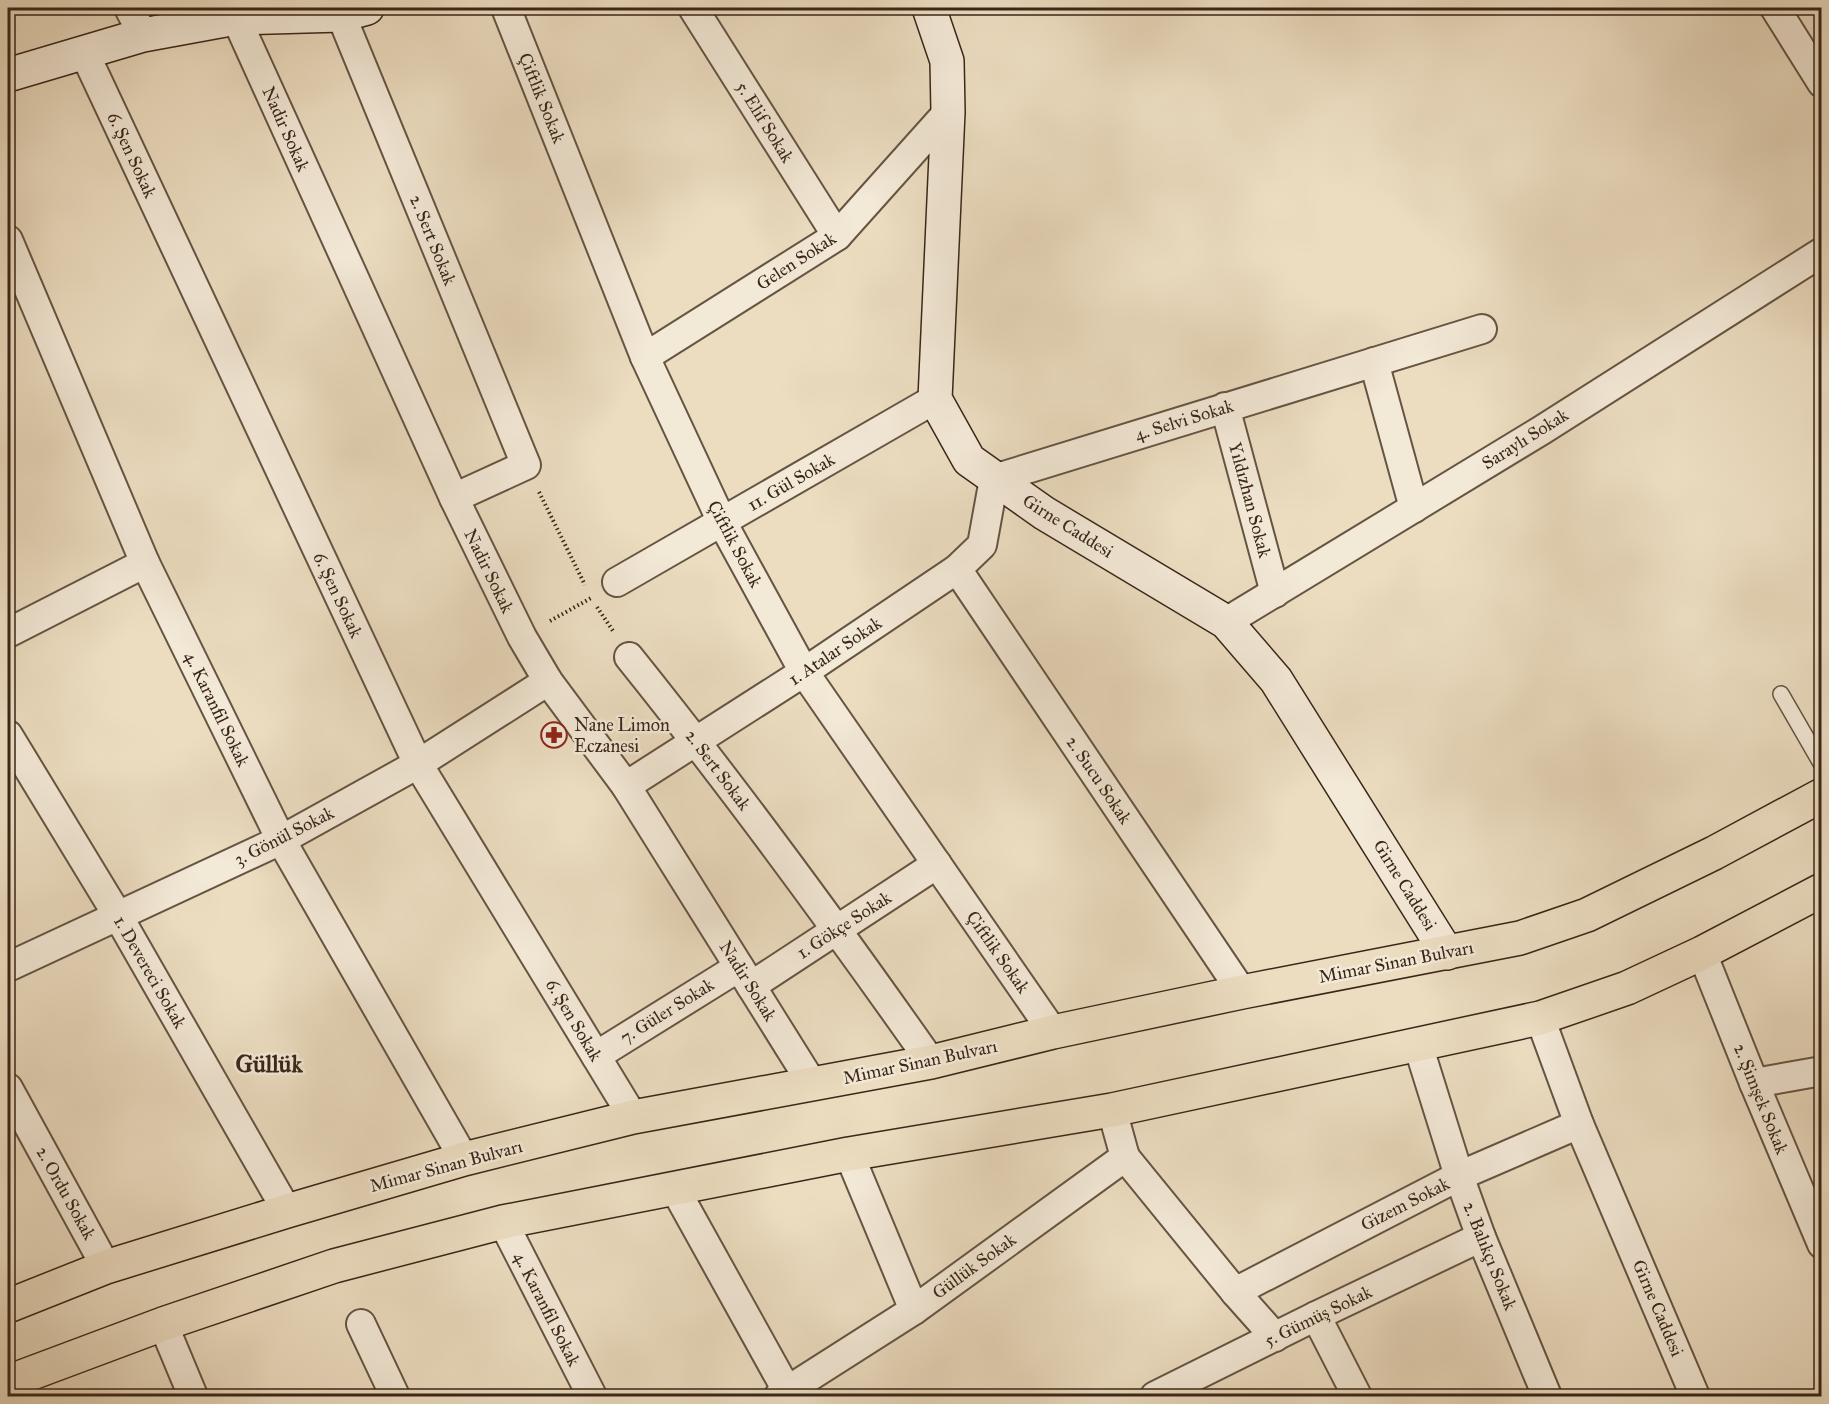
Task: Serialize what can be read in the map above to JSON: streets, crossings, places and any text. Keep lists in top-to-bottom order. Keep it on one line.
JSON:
{"streets":{"main road":["Girne Caddesi","Mimar Sinan Bulvarı"],"street":["Çiftlik Sokak","5. Elif Sokak","Nadir Sokak","6. Şen Sokak","2. Sert Sokak","Gelen Sokak","4. Selvi Sokak","Saraylı Sokak","11. Gül Sokak","Yıldızhan Sokak","1. Atalar Sokak","4. Karanfil Sokak","2. Sucu Sokak","3. Gönül Sokak","1. Gökçe Sokak","1. Devereci Sokak","7. Güler Sokak","2. Şimşek Sokak","2. Ordu Sokak","Gizem Sokak","2. Balıkçı Sokak","Güllük Sokak","5. Gümüş Sokak"]},"crossings":[["Çiftlik Sokak","Gelen Sokak"],["Çiftlik Sokak","11. Gül Sokak"],["Çiftlik Sokak","1. Atalar Sokak"],["Çiftlik Sokak","1. Gökçe Sokak"],["Çiftlik Sokak","Mimar Sinan Bulvarı"],["5. Elif Sokak","Gelen Sokak"],["Nadir Sokak","1. Atalar Sokak"],["Nadir Sokak","3. Gönül Sokak"],["Nadir Sokak","1. Gökçe Sokak"],["Nadir Sokak","Mimar Sinan Bulvarı"],["Nadir Sokak","7. Güler Sokak"],["6. Şen Sokak","3. Gönül Sokak"],["6. Şen Sokak","Mimar Sinan Bulvarı"],["6. Şen Sokak","7. Güler Sokak"],["2. Sert Sokak","1. Atalar Sokak"],["2. Sert Sokak","1. Gökçe Sokak"],["2. Sert Sokak","Mimar Sinan Bulvarı"],["4. Selvi Sokak","Yıldızhan Sokak"],["4. Selvi Sokak","Girne Caddesi"],["4. Selvi Sokak","1. Atalar Sokak"],["Saraylı Sokak","Yıldızhan Sokak"],["Saraylı Sokak","Girne Caddesi"],["11. Gül Sokak","Girne Caddesi"],["Girne Caddesi","1. Atalar Sokak"],["Girne Caddesi","Mimar Sinan Bulvarı"],["Girne Caddesi","Gizem Sokak"],["1. Atalar Sokak","2. Sucu Sokak"],["4. Karanfil Sokak","3. Gönül Sokak"],["4. Karanfil Sokak","Mimar Sinan Bulvarı"],["2. Sucu Sokak","Mimar Sinan Bulvarı"],["3. Gönül Sokak","1. Devereci Sokak"],["1. Gökçe Sokak","7. Güler Sokak"],["Mimar Sinan Bulvarı","1. Devereci Sokak"],["Mimar Sinan Bulvarı","2. Ordu Sokak"],["Gizem Sokak","2. Balıkçı Sokak"],["2. Balıkçı Sokak","5. Gümüş Sokak"]],"districts":["Güllük"],"places":{"pharmacy":["Nane Limon Eczanesi"]}}
